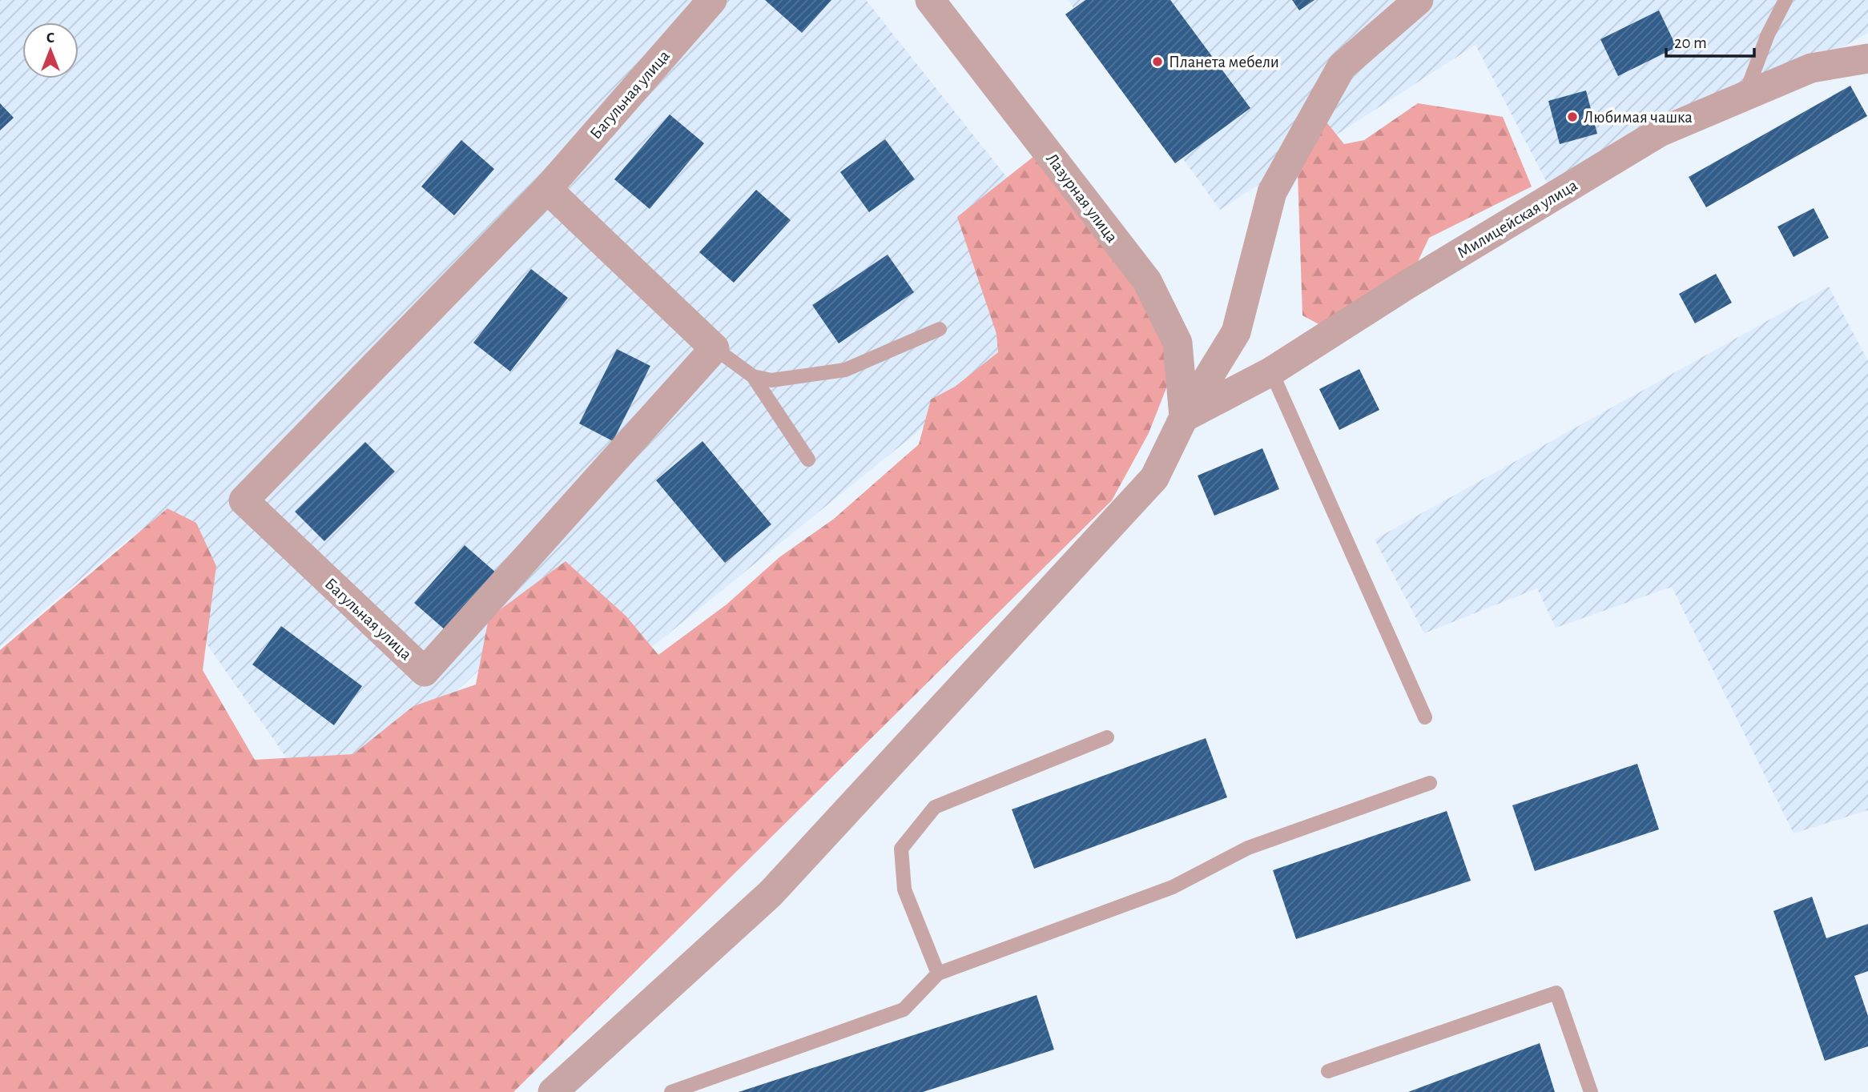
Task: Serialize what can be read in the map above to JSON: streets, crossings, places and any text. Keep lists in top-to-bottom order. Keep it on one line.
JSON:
{"streets":{"street":["Багульная улица","Лазурная улица","Милицейская улица"]},"crossings":[["Лазурная улица","Милицейская улица"]],"places":["Планета мебели","Любимая чашка"],"scale_bar":"20 m","north":"top"}
